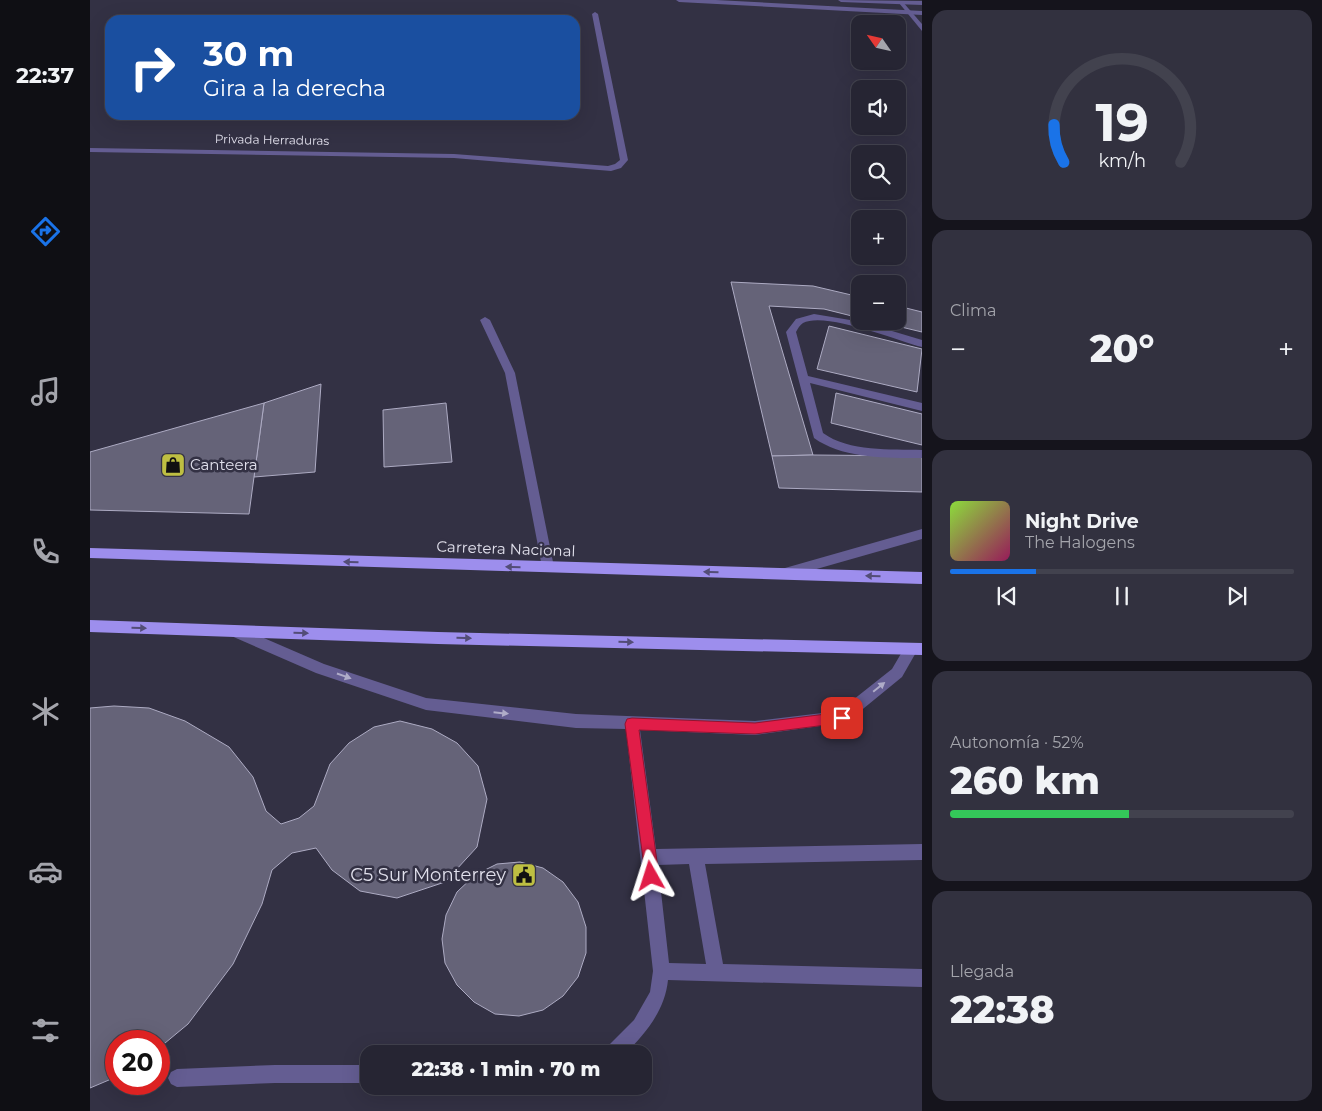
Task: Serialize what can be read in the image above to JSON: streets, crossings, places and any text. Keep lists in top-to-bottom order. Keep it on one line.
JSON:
{"streets":{"highway":["Carretera Nacional"],"street":["Privada Herraduras"]},"places":{"shop":["Canteera"],"public building":["C5 Sur Monterrey"]},"north":"top left","page":{"tabs":"22:37","map_buttons":["+","−"],"turn":["30 m","Gira a la derecha"],"tile":["Clima",["Autonomía · 52%","260 km"],["Llegada","22:38"]],"heat":["−","20°","+"],"song":["Night Drive","The Halogens"],"limit":"20","trip":"22:38 · 1 min · 70 m","gauge":["19","km/h"]}}
